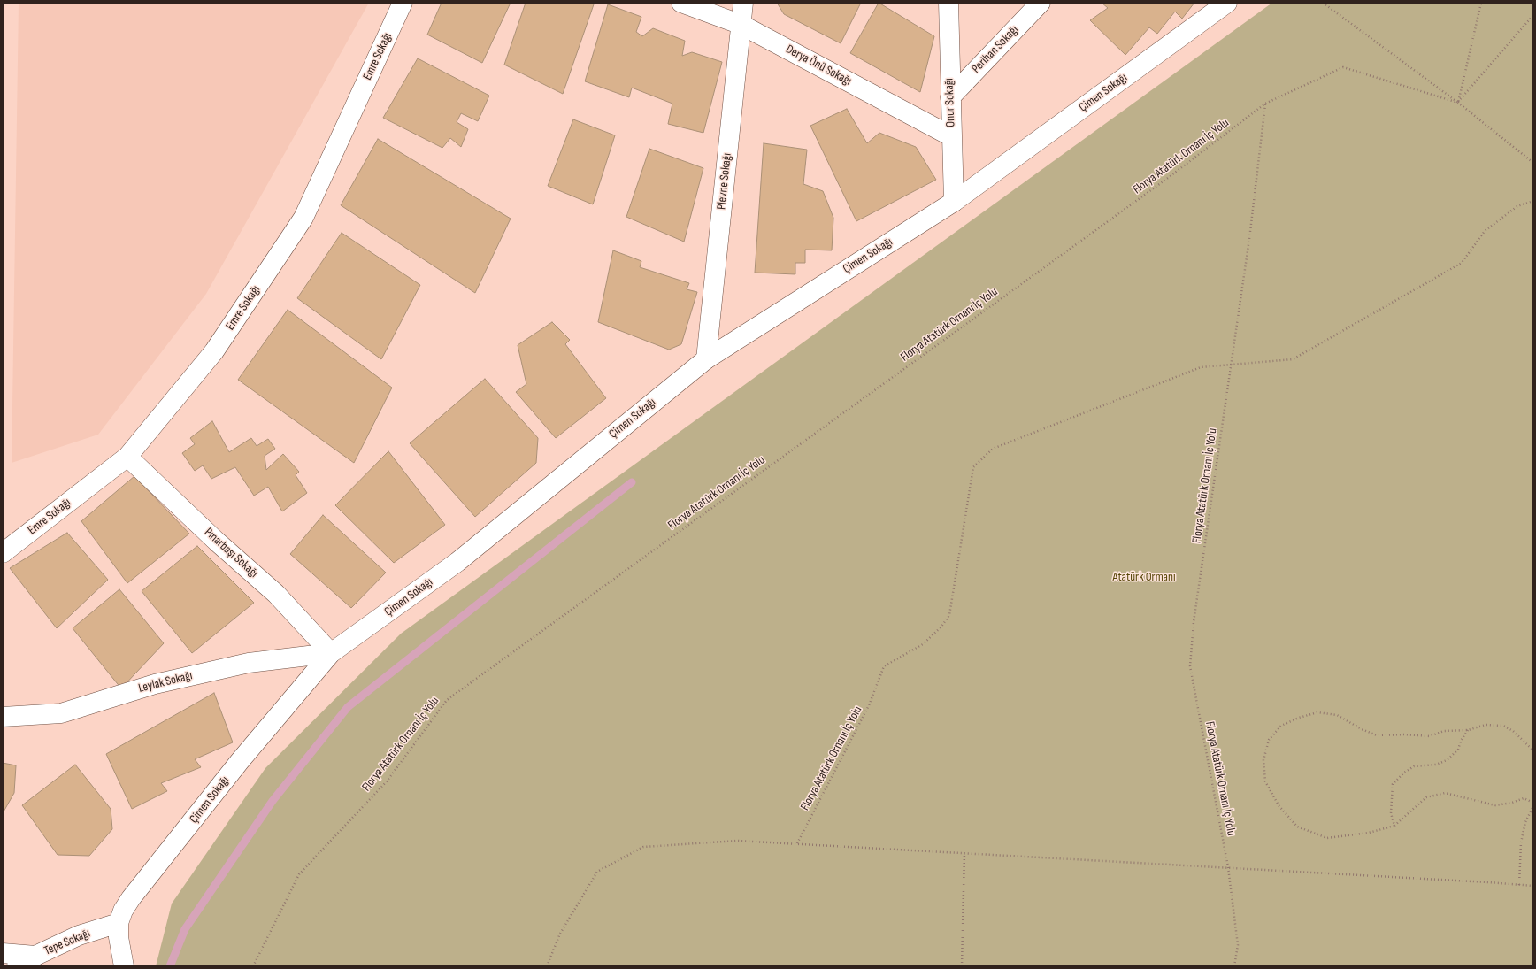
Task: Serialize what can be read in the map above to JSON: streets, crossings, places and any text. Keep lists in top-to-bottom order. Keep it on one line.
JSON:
{"streets":{"street":["Perihan Sokağı","Emre Sokağı","Derya Önü Sokağı","Çimen Sokağı","Onur Sokağı","Plevne Sokağı","Pınarbaşı Sokağı","Leylak Sokağı","Tepe Sokağı"],"path":["Florya Atatürk Ornanı İç Yolu"]},"crossings":[["Perihan Sokağı","Onur Sokağı"],["Emre Sokağı","Pınarbaşı Sokağı"],["Derya Önü Sokağı","Onur Sokağı"],["Derya Önü Sokağı","Plevne Sokağı"],["Çimen Sokağı","Onur Sokağı"],["Çimen Sokağı","Plevne Sokağı"],["Çimen Sokağı","Pınarbaşı Sokağı"],["Çimen Sokağı","Leylak Sokağı"],["Çimen Sokağı","Tepe Sokağı"],["Pınarbaşı Sokağı","Leylak Sokağı"]],"parks":["Atatürk Ormanı"]}
